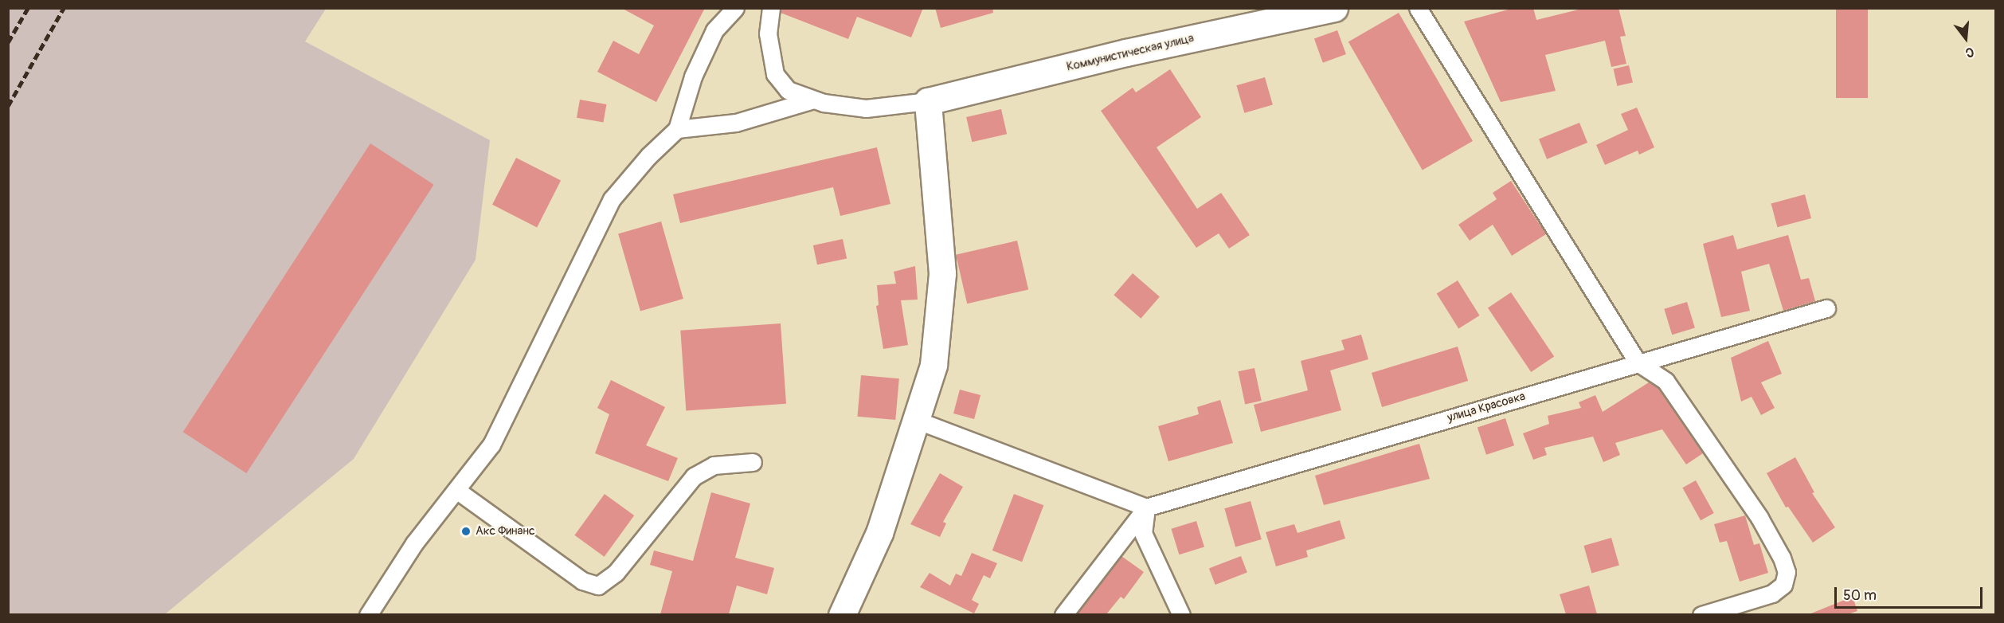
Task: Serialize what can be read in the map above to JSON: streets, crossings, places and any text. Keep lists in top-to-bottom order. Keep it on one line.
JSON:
{"streets":{"main road":["Коммунистическая улица"],"street":["улица Красовка"]},"places":["Акс Финанс"],"scale_bar":"50 m","north":"bottom"}
